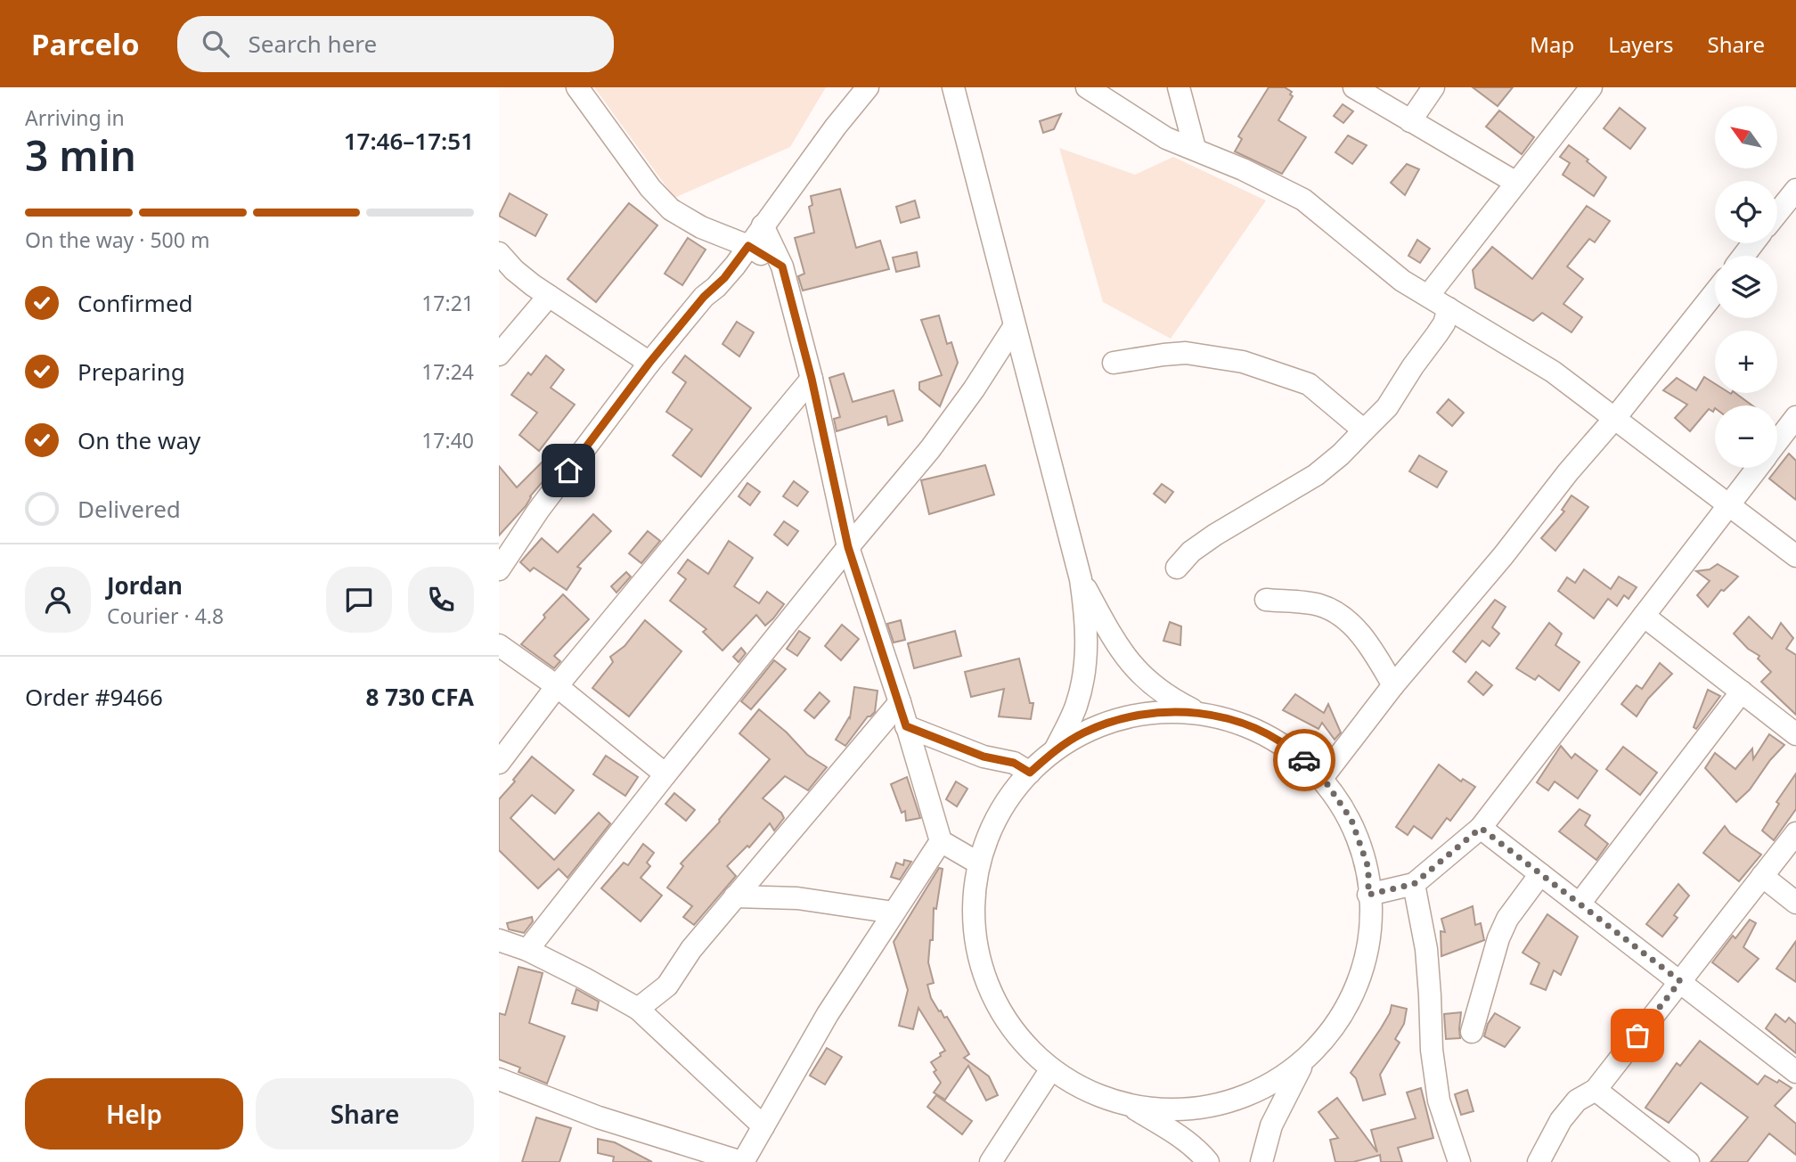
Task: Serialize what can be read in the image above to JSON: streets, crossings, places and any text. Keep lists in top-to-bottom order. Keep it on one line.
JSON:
{"north":"top left","page":{"header":"Parcelo","search":"Search here","nav":["Map","Layers","Share"],"heading":["3 min","Arriving in","17:46–17:51"],"panel":["Jordan","Courier · 4.8","Order #9466","8 730 CFA"],"map_buttons":["+","−"],"bar":"On the way · 500 m","list":[["Confirmed","17:21"],["Preparing","17:24"],["On the way","17:40"],"Delivered"],"buttons":["Help","Share"]}}
